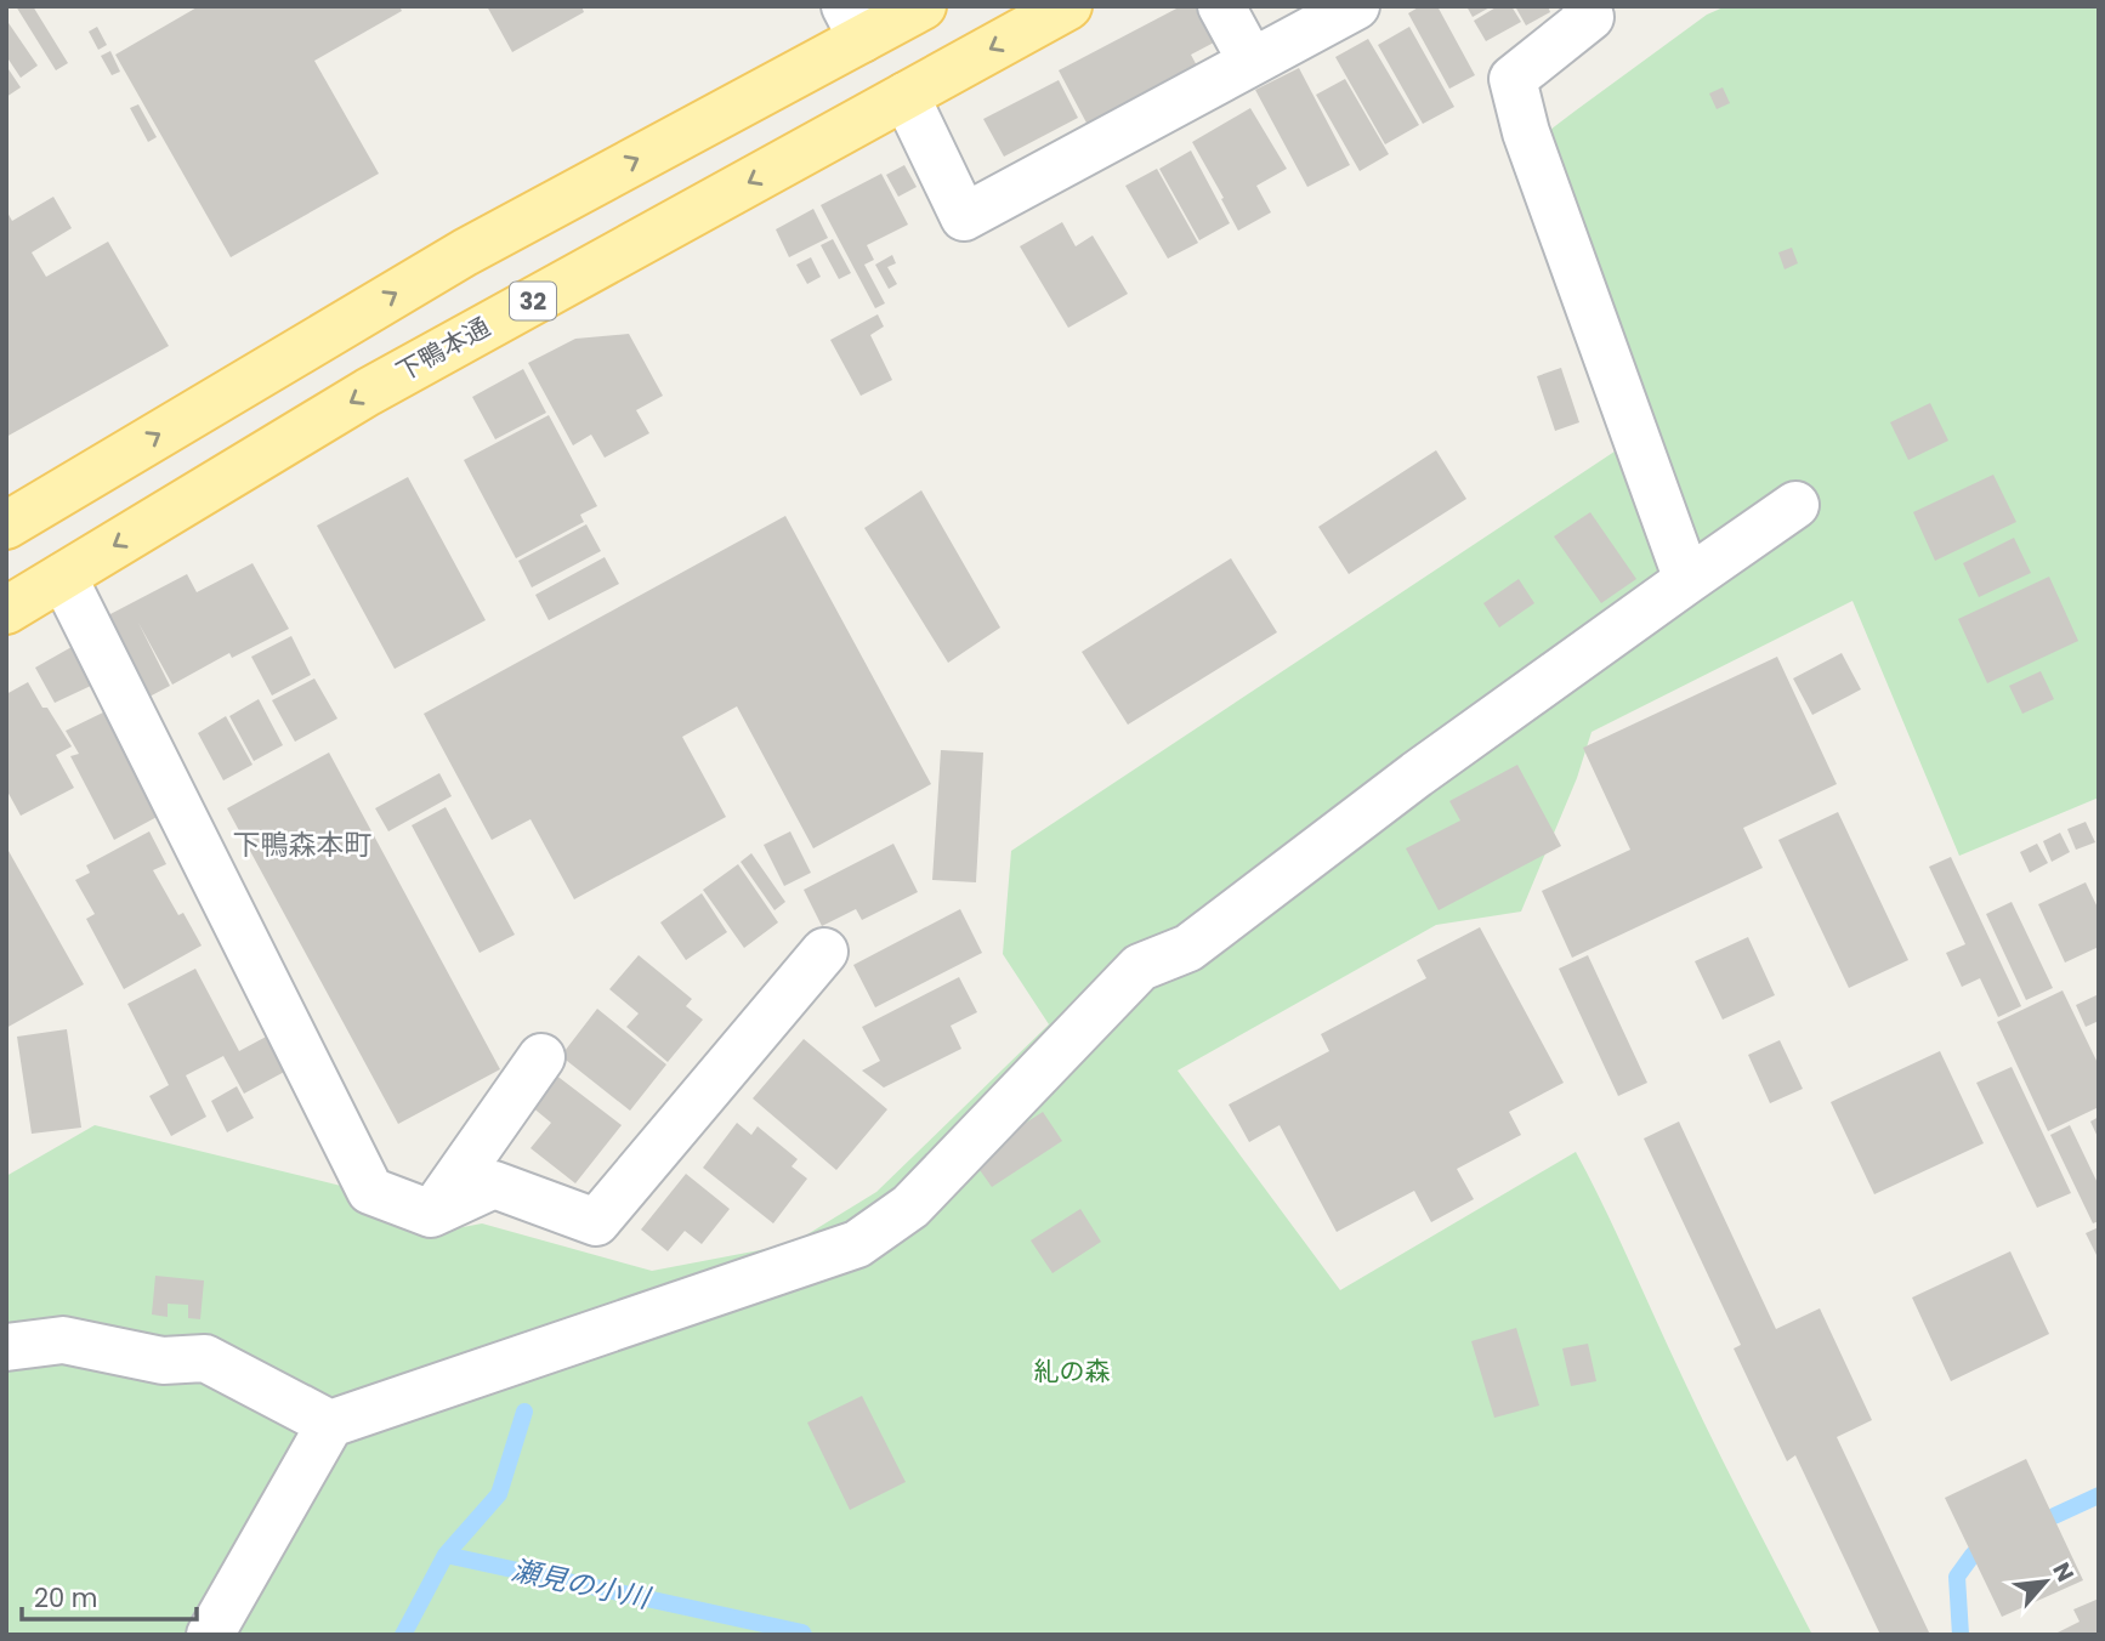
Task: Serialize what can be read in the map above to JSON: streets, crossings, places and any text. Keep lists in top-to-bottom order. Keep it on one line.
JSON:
{"streets":{"main road":["32","下鴨本通"]},"districts":["下鴨森本町"],"water":["瀬見の小川"],"parks":["糺の森"],"scale_bar":"20 m","north":"top right"}
